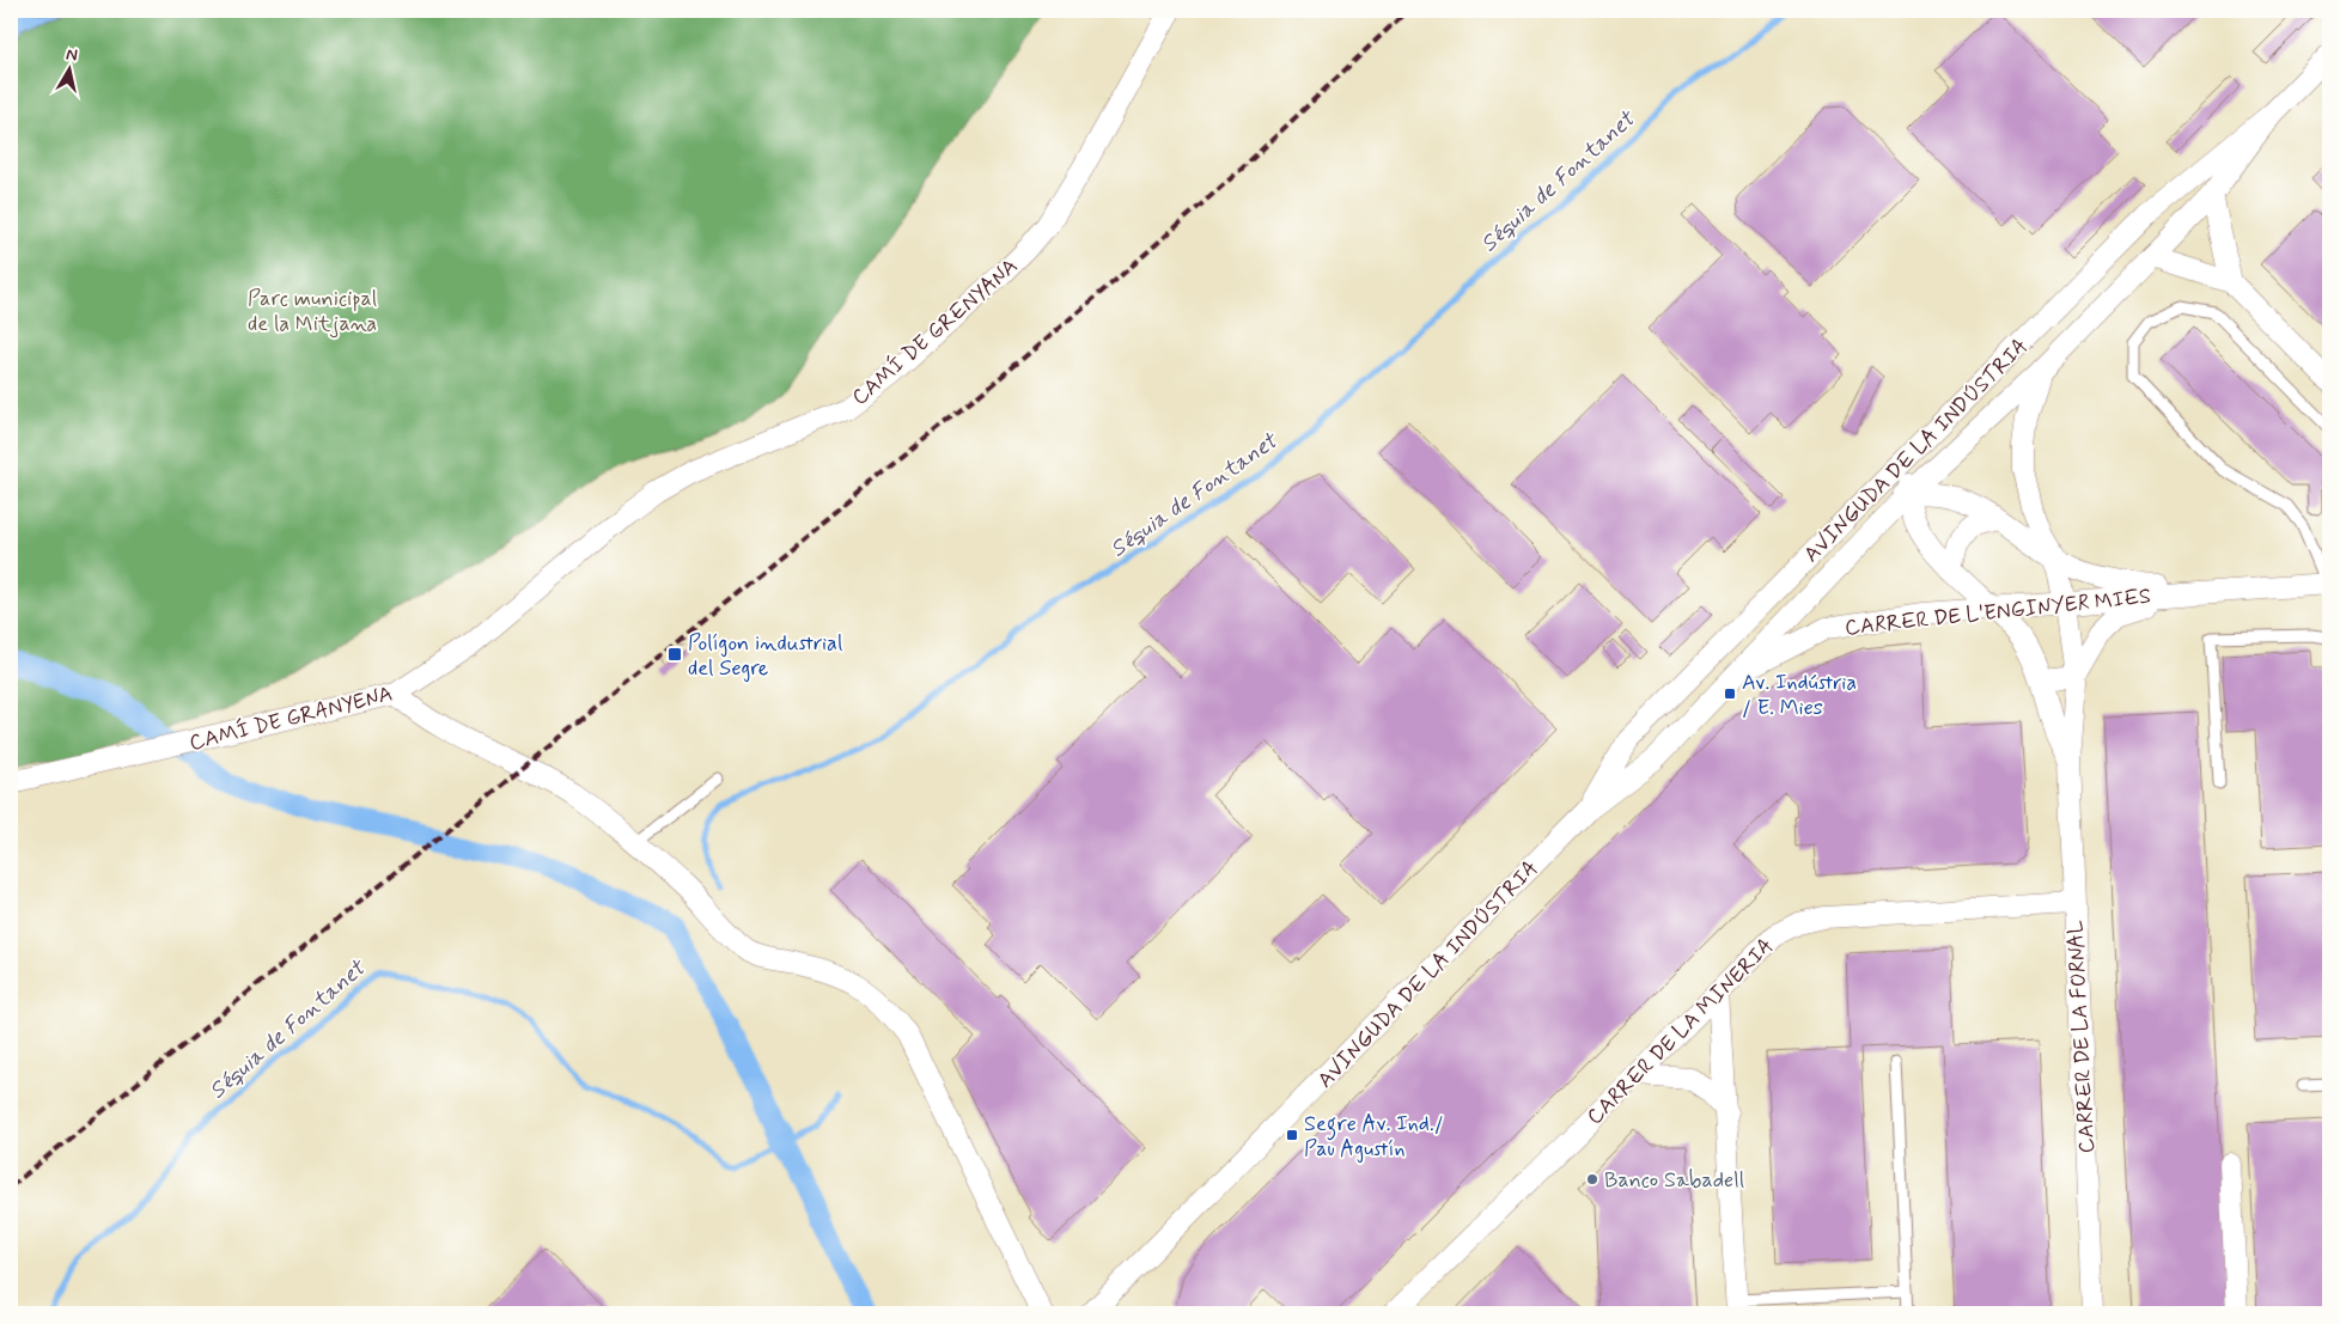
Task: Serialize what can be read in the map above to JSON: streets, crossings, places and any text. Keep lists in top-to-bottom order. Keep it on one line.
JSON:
{"streets":{"street":["CAMÍ DE GRENYANA","AVINGUDA DE LA INDÚSTRIA","CARRER DE L'ENGINYER MIES","CAMÍ DE GRANYENA","CARRER DE LA MINERIA","CARRER DE LA FORNAL"]},"crossings":[["CAMÍ DE GRENYANA","CAMÍ DE GRANYENA"],["AVINGUDA DE LA INDÚSTRIA","CARRER DE L'ENGINYER MIES"],["AVINGUDA DE LA INDÚSTRIA","CARRER DE LA FORNAL"],["CARRER DE L'ENGINYER MIES","CARRER DE LA FORNAL"],["CARRER DE LA MINERIA","CARRER DE LA FORNAL"]],"water":["Séquia de Fontanet"],"parks":["Parc municipal de la Mitjana"],"places":{"transit":["Polígon industrial del Segre","Av. Indústria / E. Mies","Segre Av. Ind./ Pau Agustín"],"other":["Banco Sabadell"]},"north":"top"}
